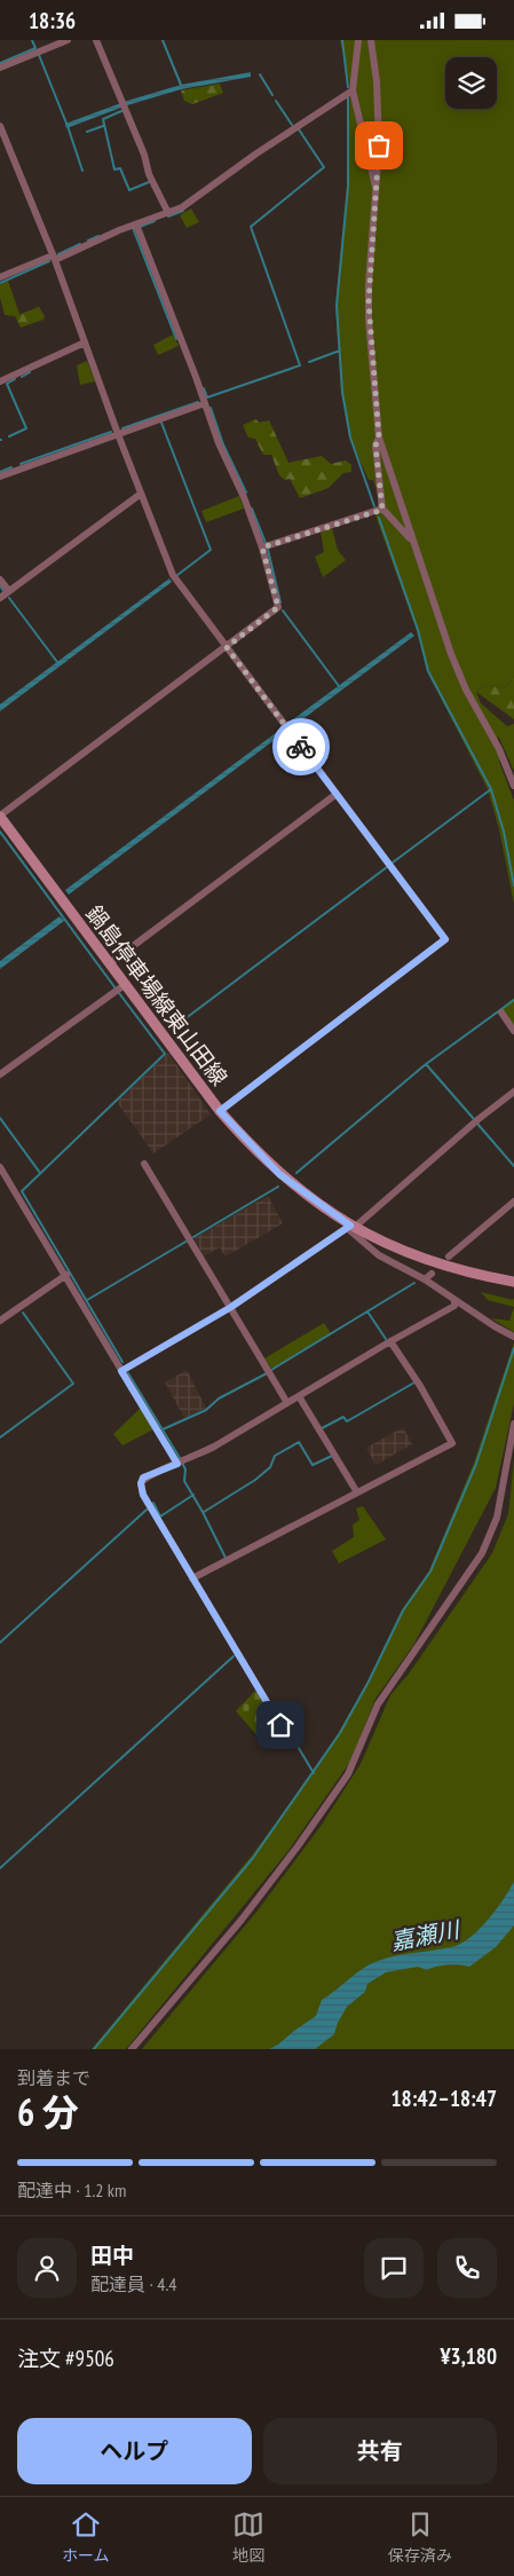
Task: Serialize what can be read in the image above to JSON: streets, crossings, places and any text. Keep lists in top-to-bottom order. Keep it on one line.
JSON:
{"streets":{"main road":["鍋島停車場線東山田線"]},"water":["嘉瀬川"],"page":{"status":"18:36","heading":["6 分","到着まで","18:42–18:47"],"panel":["田中","配達員 · 4.4","注文 #9506","¥3,180"],"bar":"配達中 · 1.2 km","buttons":["ヘルプ","共有"],"tabs":["ホーム","地図","保存済み"]}}
